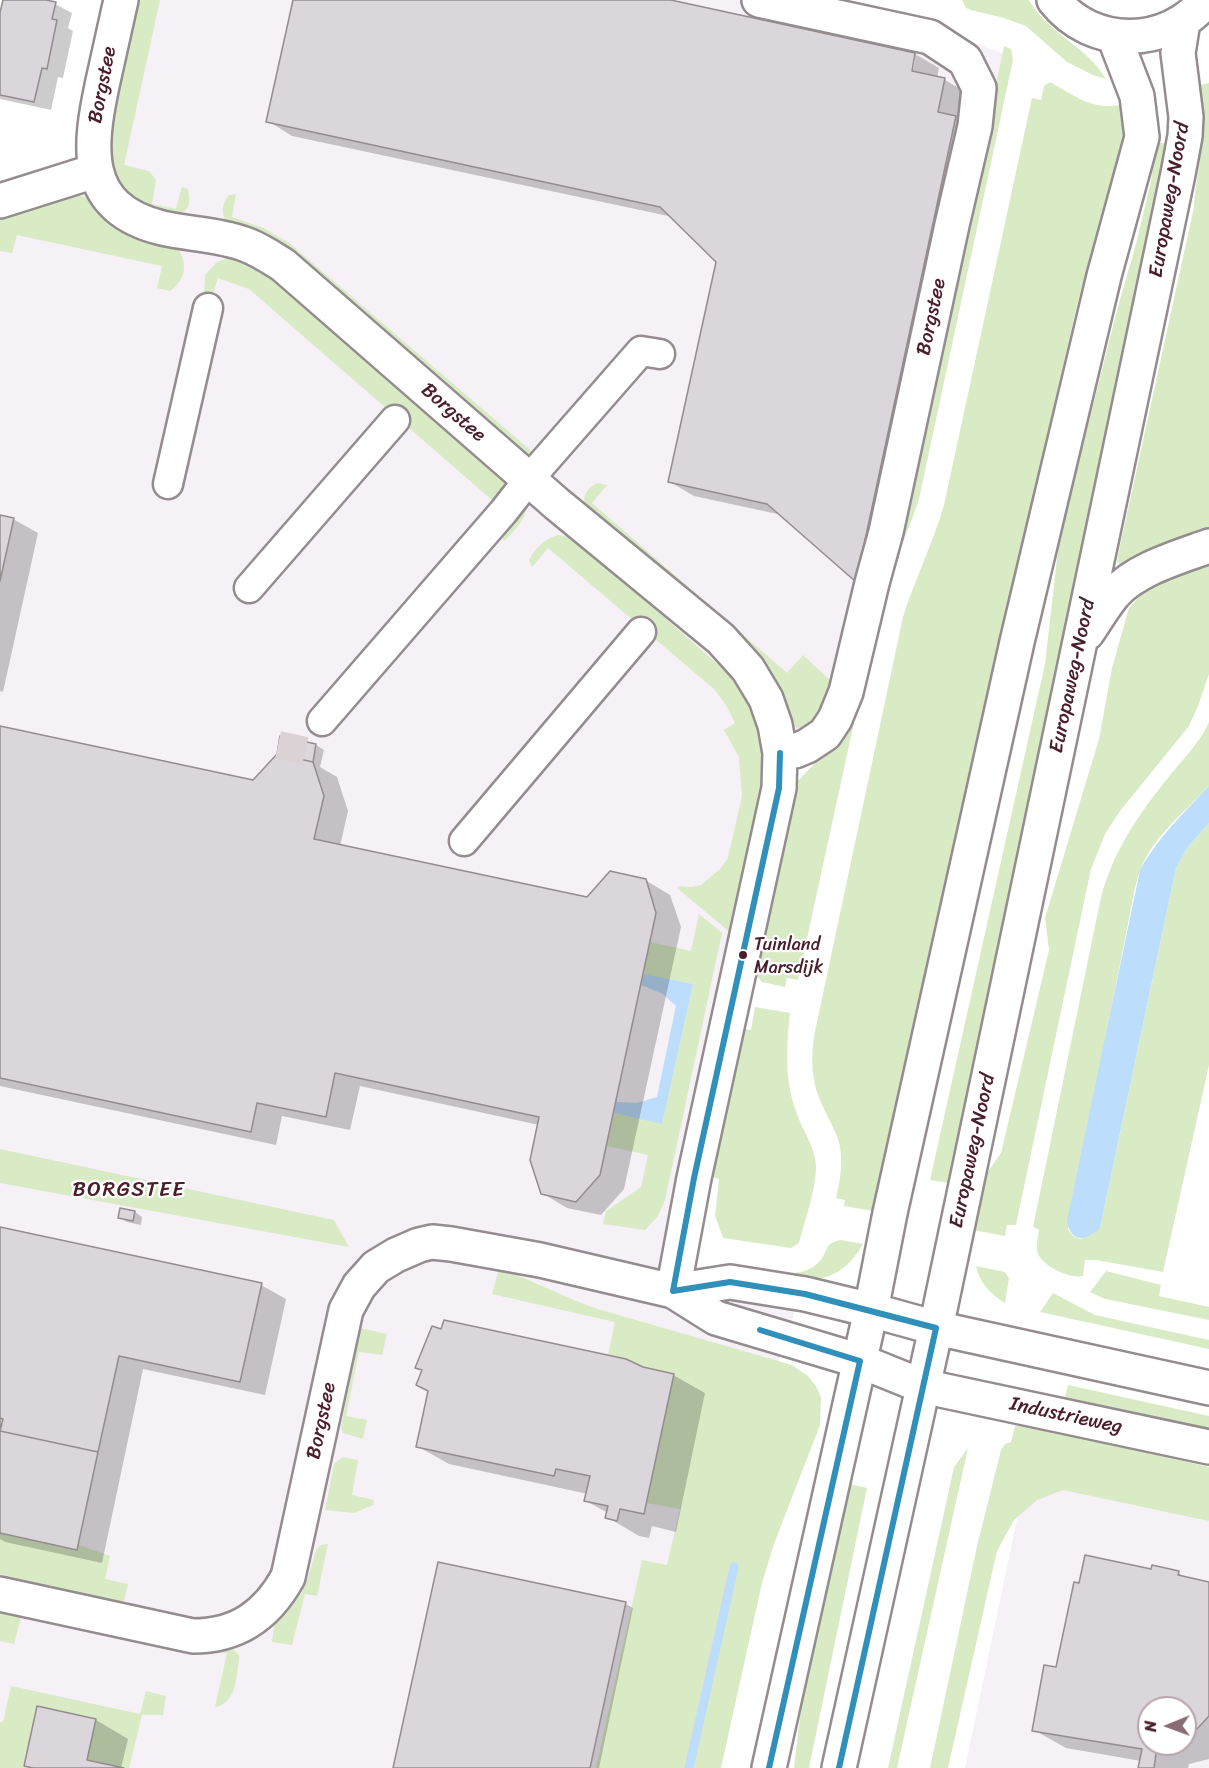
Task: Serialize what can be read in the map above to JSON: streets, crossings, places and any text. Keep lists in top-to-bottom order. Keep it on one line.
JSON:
{"streets":{"main road":["Borgstee","Europaweg-Noord","Industrieweg"]},"crossings":[["Borgstee","Europaweg-Noord"],["Europaweg-Noord","Industrieweg"]],"districts":["BORGSTEE"],"places":["Tuinland Marsdijk"],"north":"left"}
